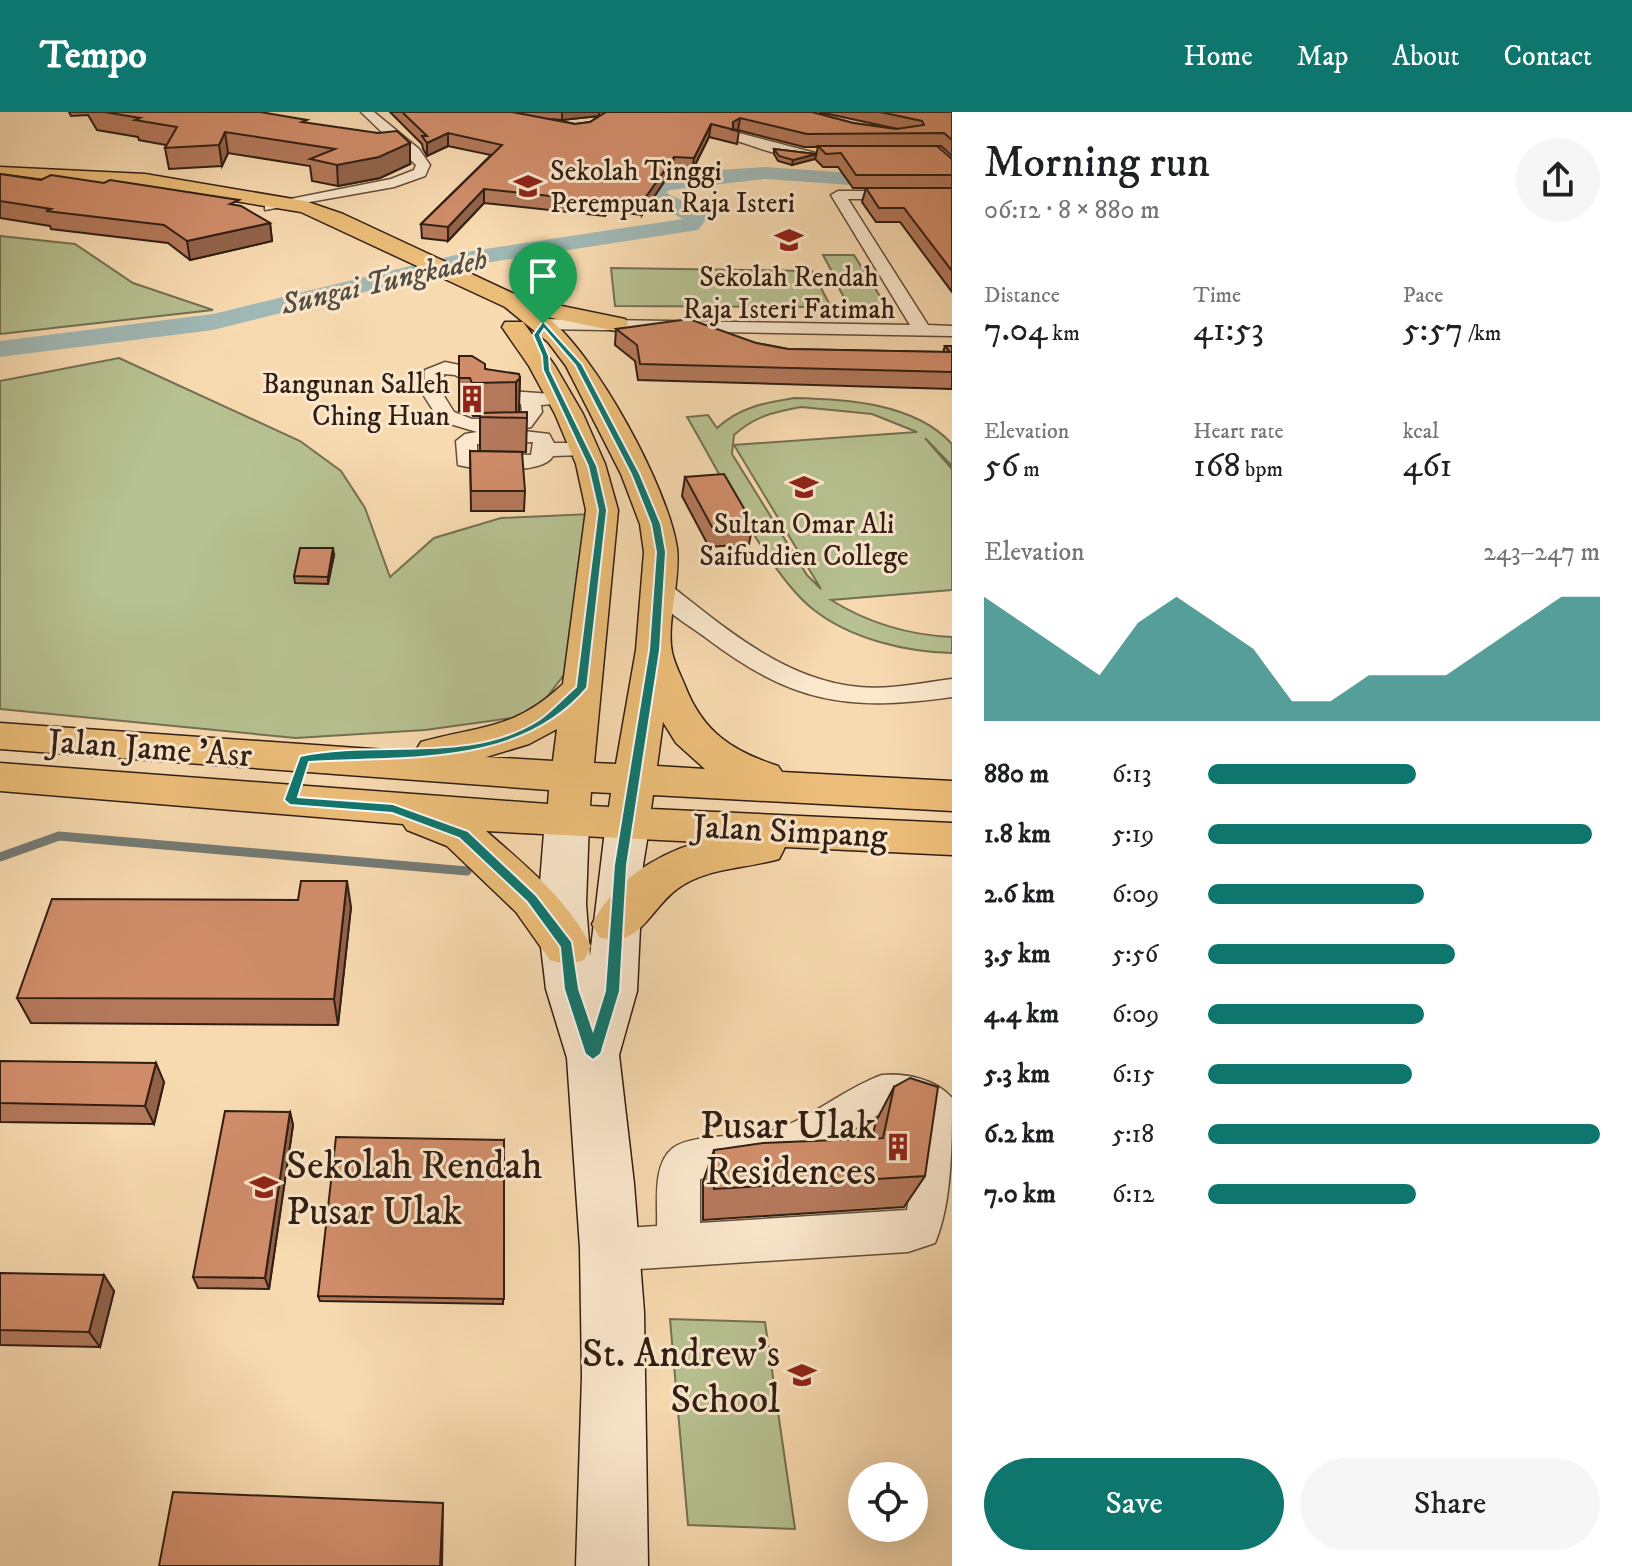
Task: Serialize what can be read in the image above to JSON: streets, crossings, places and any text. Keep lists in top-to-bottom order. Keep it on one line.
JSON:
{"streets":{"main road":["Jalan Jame 'Asr","Jalan Simpang"]},"crossings":[["Jalan Jame 'Asr","Jalan Simpang"]],"water":["Sungai Tungkadeh"],"places":{"school or university":["Sekolah Tinggi Perempuan Raja Isteri","Sekolah Rendah Raja Isteri Fatimah","Sultan Omar Ali Saifuddien College","Sekolah Rendah Pusar Ulak","St. Andrew’s School"],"building":["Bangunan Salleh Ching Huan","Pusar Ulak Residences"]},"page":{"header":"Tempo","nav":["Home","Map","About","Contact"],"heading":["Morning run","06:12 · 8 × 880 m"],"stats":[["Distance","7.04 km"],["Time","41:53"],["Pace","5:57 /km"],["Elevation","56 m"],["Heart rate","168 bpm"],["kcal","461"]],"chart":["Elevation","243–247 m"],"list":[{"name":"880 m","note":"6:13"},{"name":"1.8 km","note":"5:19"},{"name":"2.6 km","note":"6:09"},{"name":"3.5 km","note":"5:56"},{"name":"4.4 km","note":"6:09"},{"name":"5.3 km","note":"6:15"},{"name":"6.2 km","note":"5:18"},{"name":"7.0 km","note":"6:12"}],"buttons":["Save","Share"]}}
